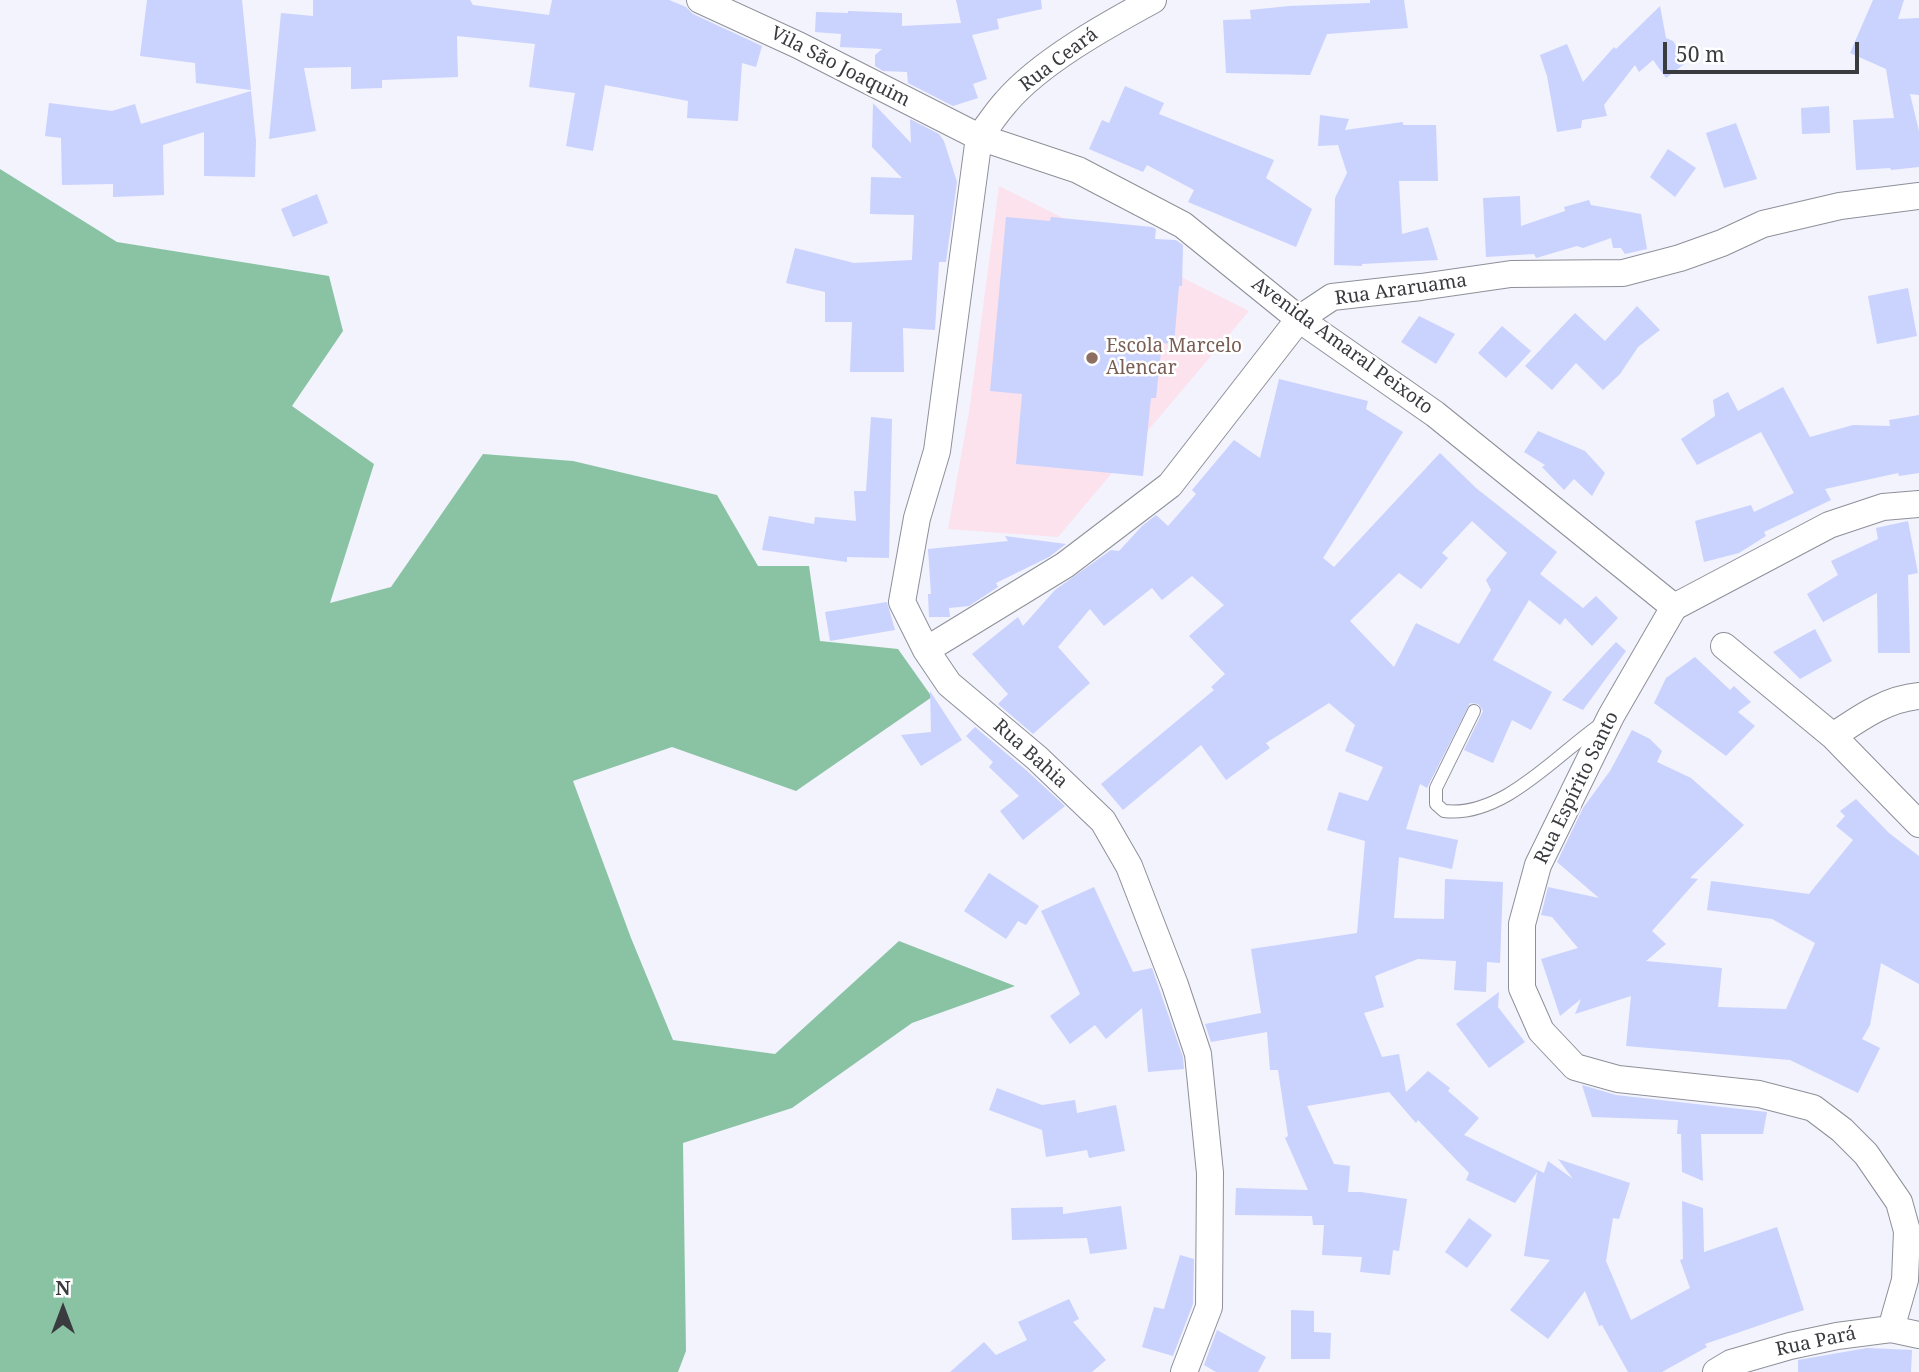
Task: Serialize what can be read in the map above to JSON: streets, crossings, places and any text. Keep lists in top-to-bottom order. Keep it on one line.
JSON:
{"streets":{"street":["Rua Ceará","Vila São Joaquim","Rua Araruama","Avenida Amaral Peixoto","Rua Bahia","Rua Espírito Santo","Rua Pará"]},"crossings":[["Rua Ceará","Vila São Joaquim"],["Rua Ceará","Avenida Amaral Peixoto"],["Rua Ceará","Rua Bahia"],["Vila São Joaquim","Avenida Amaral Peixoto"],["Vila São Joaquim","Rua Bahia"],["Rua Araruama","Avenida Amaral Peixoto"],["Rua Araruama","Rua Bahia"],["Avenida Amaral Peixoto","Rua Bahia"],["Avenida Amaral Peixoto","Rua Espírito Santo"],["Rua Espírito Santo","Rua Pará"]],"places":["Escola Marcelo Alencar"],"scale_bar":"50 m","north":"top"}
